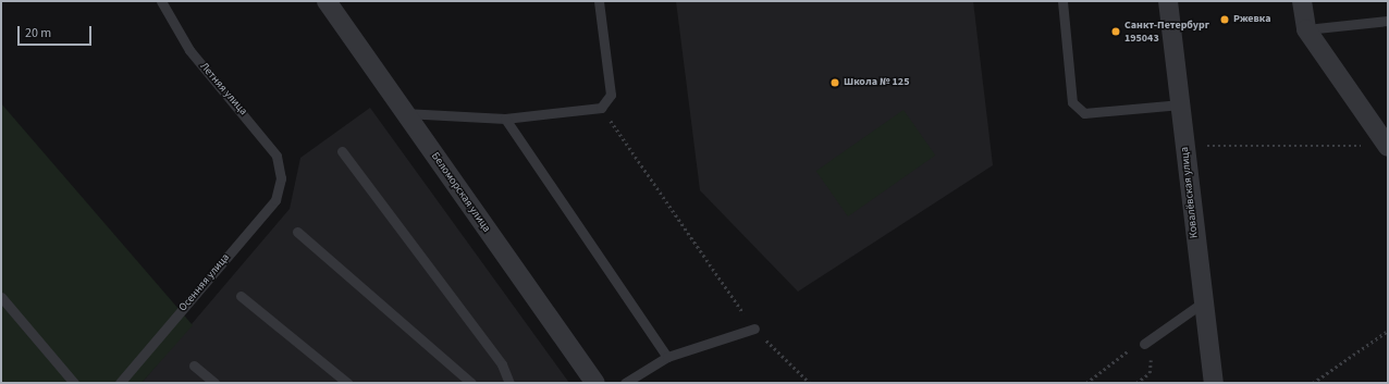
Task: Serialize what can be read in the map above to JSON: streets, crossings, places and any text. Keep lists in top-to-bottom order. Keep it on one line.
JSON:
{"streets":{"street":["Беломорская улица","Ковалёвская улица"],"lane":["Летняя улица","Осенняя улица"]},"crossings":[["Летняя улица","Осенняя улица"]],"places":["Ржевка","Санкт-Петербург 195043","Школа № 125"],"scale_bar":"20 m"}
